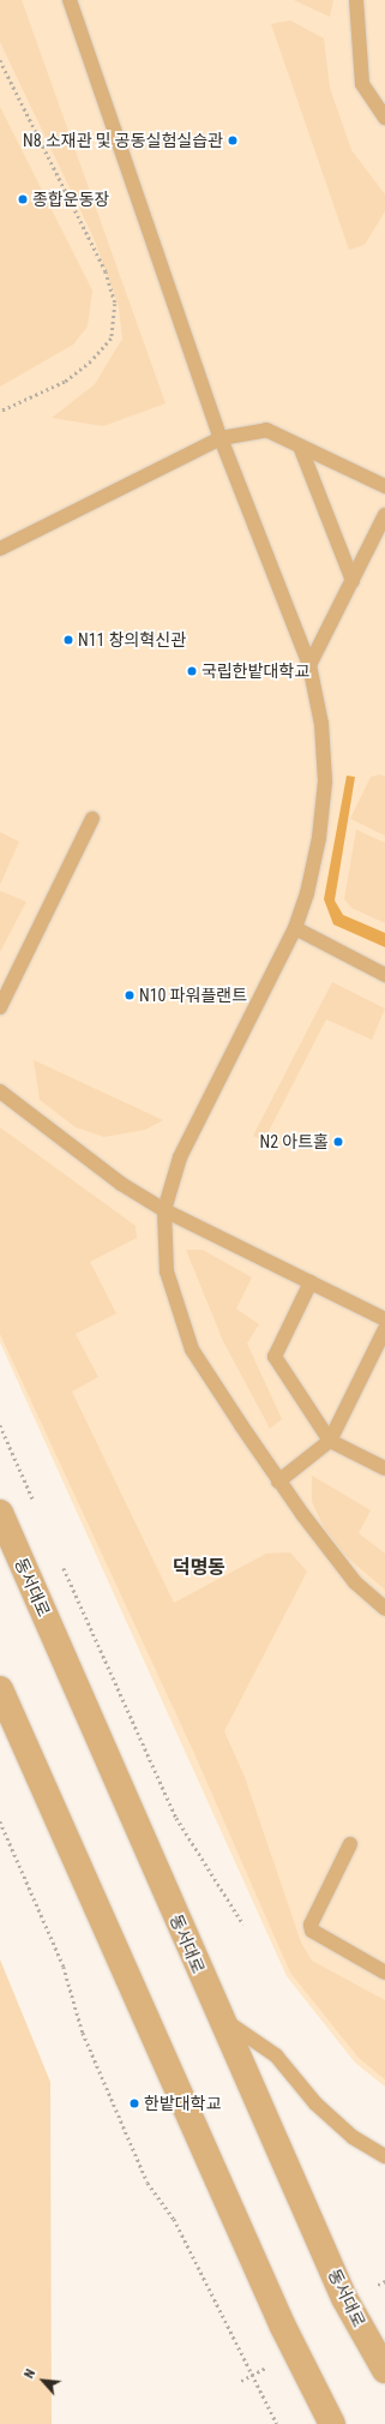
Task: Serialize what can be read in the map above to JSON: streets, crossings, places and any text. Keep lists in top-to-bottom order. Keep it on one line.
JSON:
{"streets":{"street":["동서대로"]},"districts":["덕명동"],"places":["N8 소재관 및 공동실험실습관","종합운동장","N11 창의혁신관","국립한밭대학교","N10 파워플랜트","N2 아트홀","한밭대학교"],"north":"top left"}
